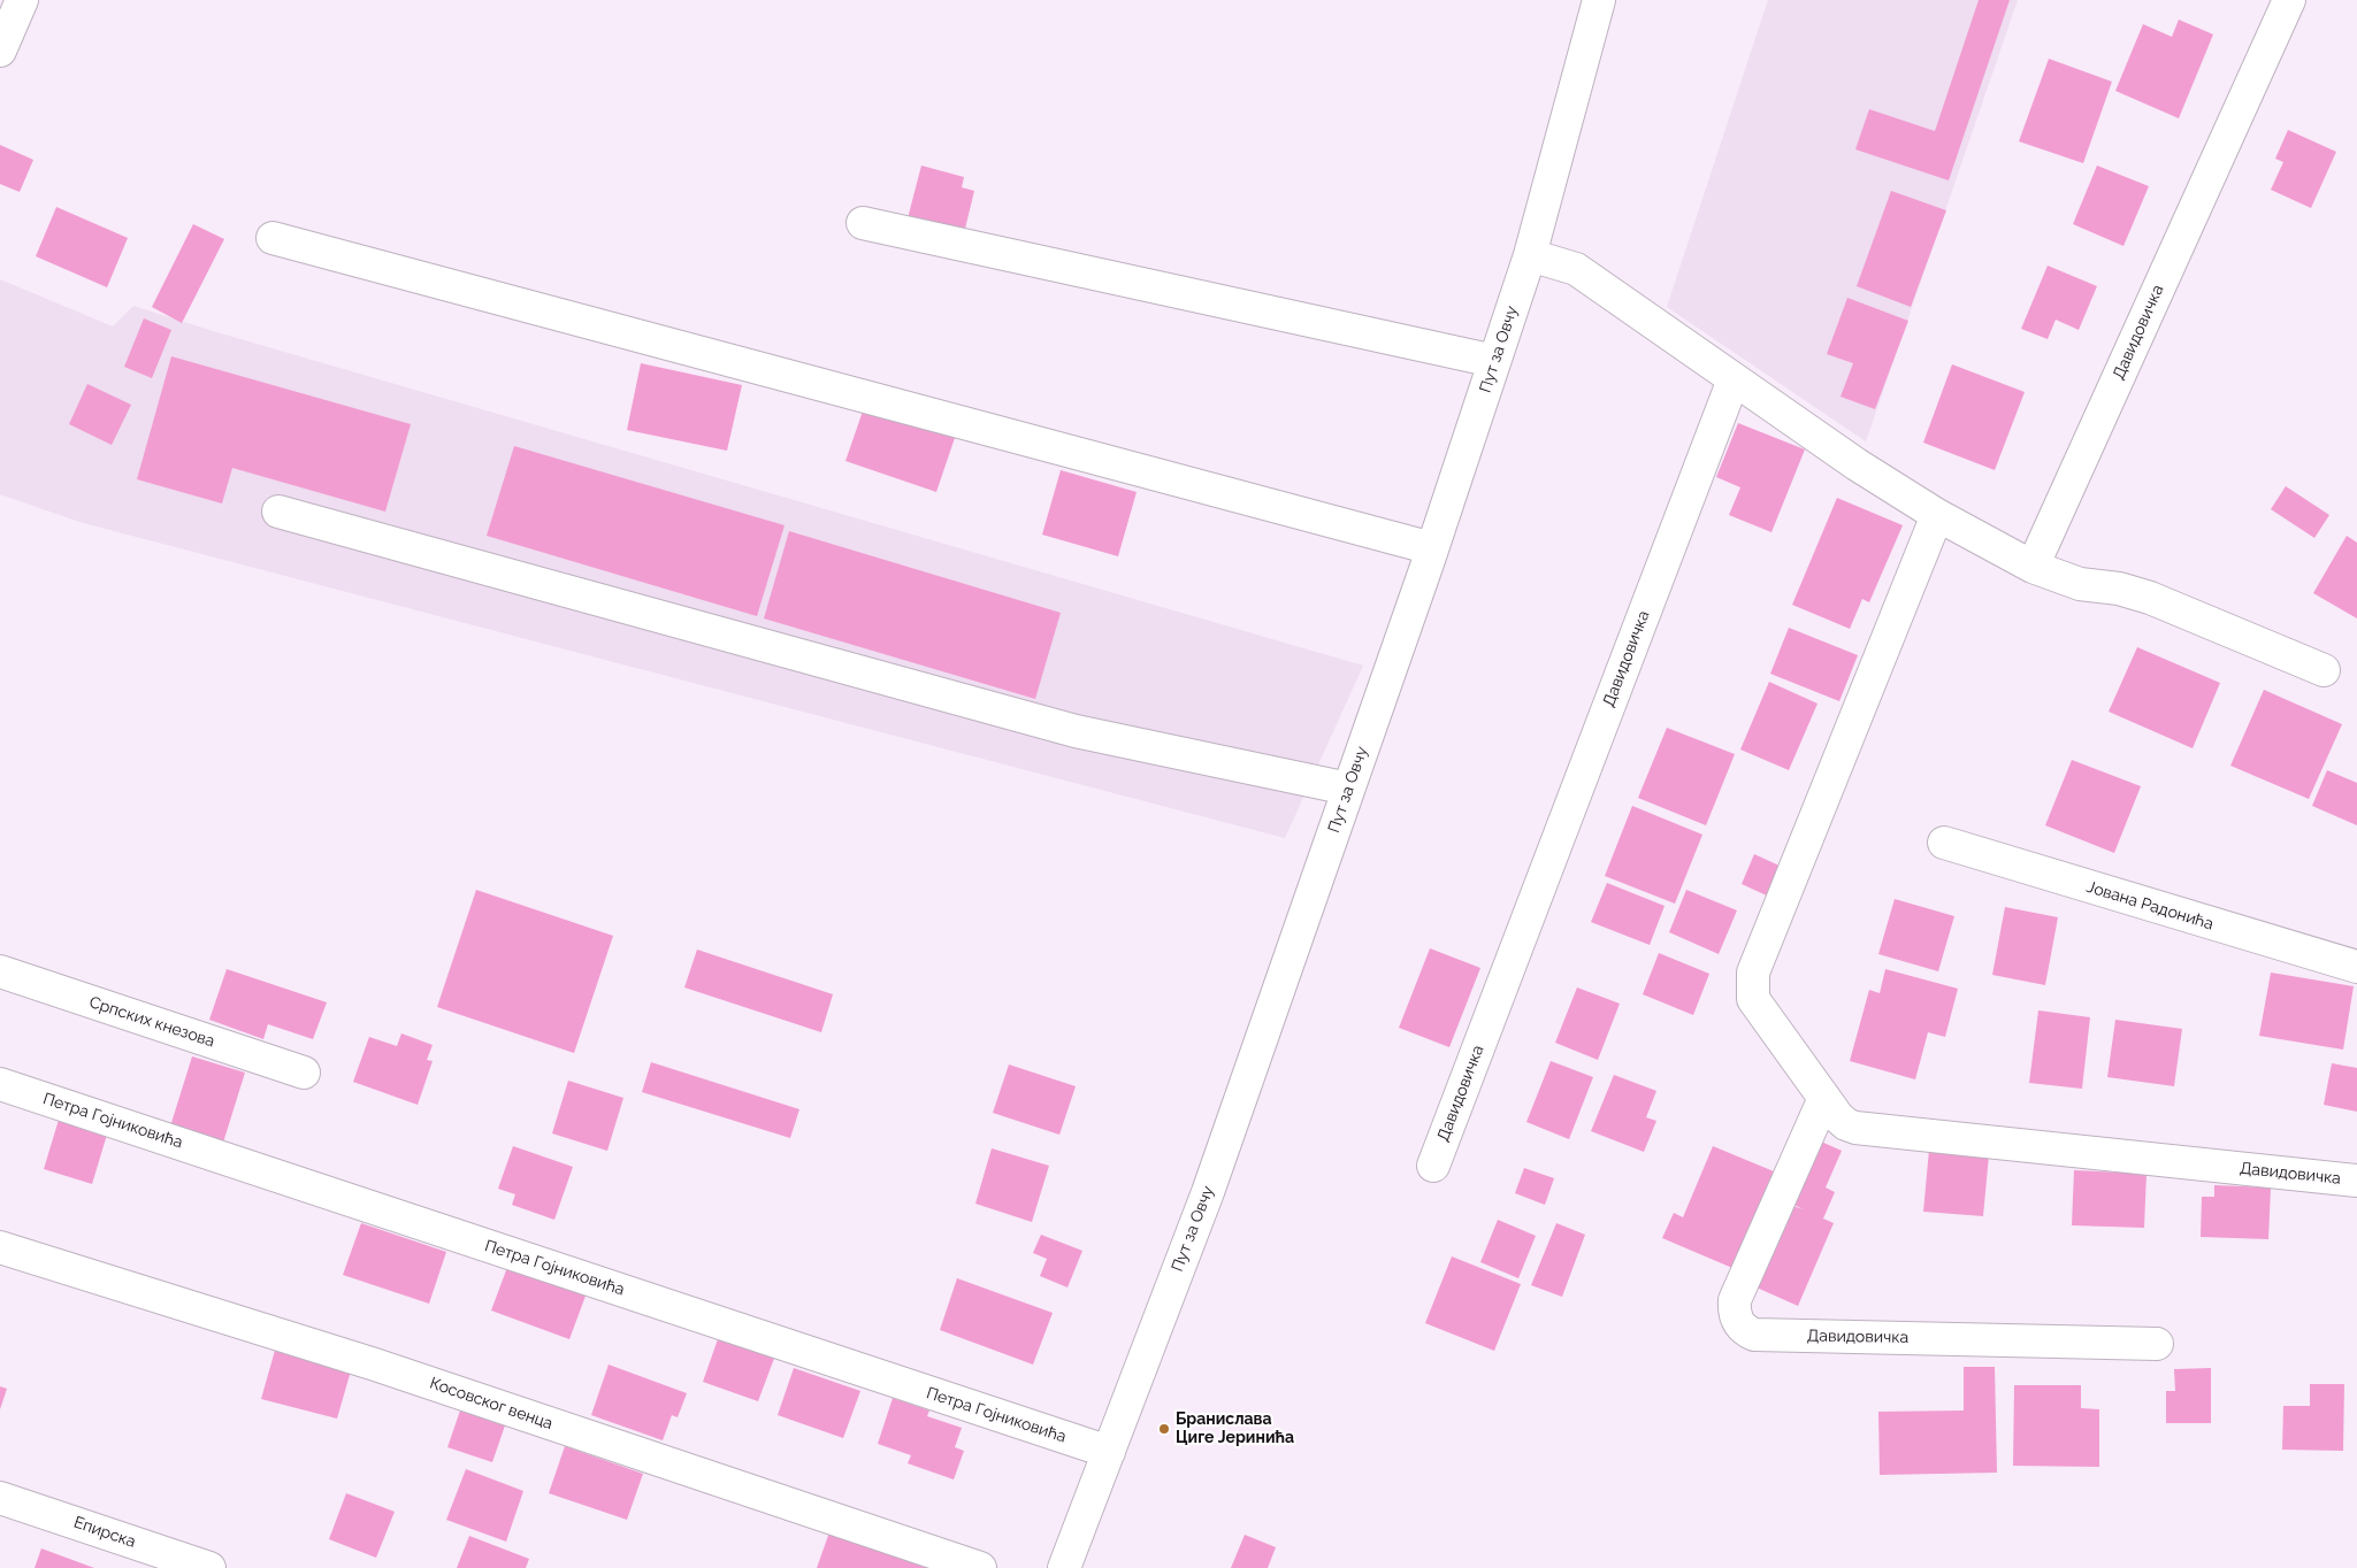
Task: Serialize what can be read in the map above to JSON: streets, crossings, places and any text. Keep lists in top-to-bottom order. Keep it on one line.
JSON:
{"streets":{"street":["Давидовичка","Пут за Овчу","Јована Радонића","Српских кнезова","Петра Гојниковића","Косовског венца","Епирска"]},"crossings":[["Пут за Овчу","Петра Гојниковића"]],"places":["Бранислава Циге Јеринића"]}
